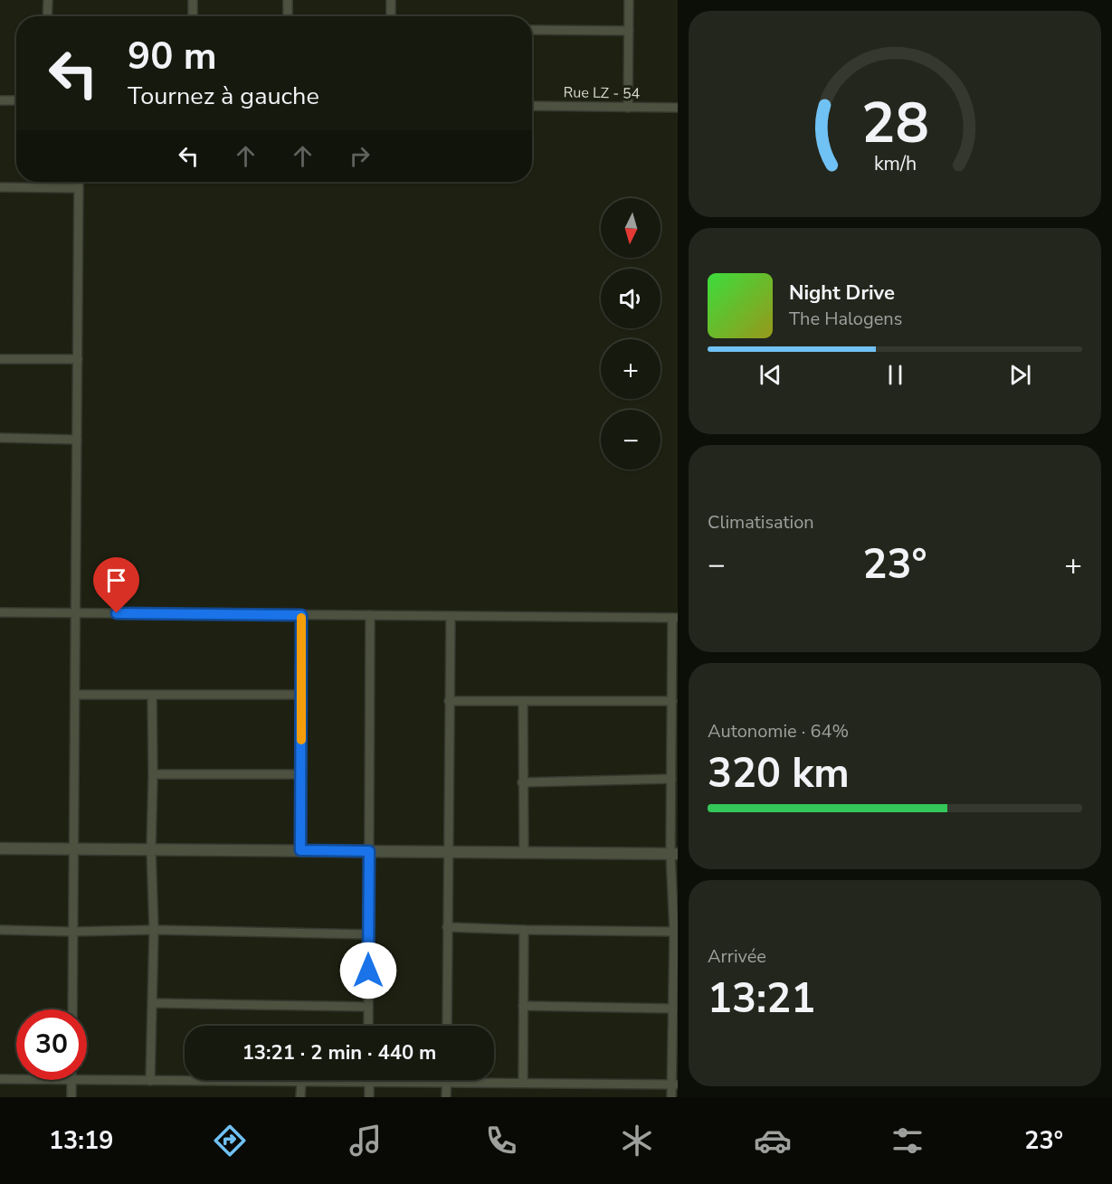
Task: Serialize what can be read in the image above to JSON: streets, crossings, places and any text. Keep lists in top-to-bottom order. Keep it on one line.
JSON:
{"streets":{"street":["Rue LZ - 54"]},"north":"bottom","page":{"turn":["90 m","Tournez à gauche"],"map_buttons":["+","−"],"song":["Night Drive","The Halogens"],"tile":["Climatisation",["Autonomie · 64%","320 km"],["Arrivée","13:21"]],"heat":["−","23°","+"],"limit":"30","trip":"13:21 · 2 min · 440 m","tabs":["13:19","23°"],"gauge":["28","km/h"]}}
